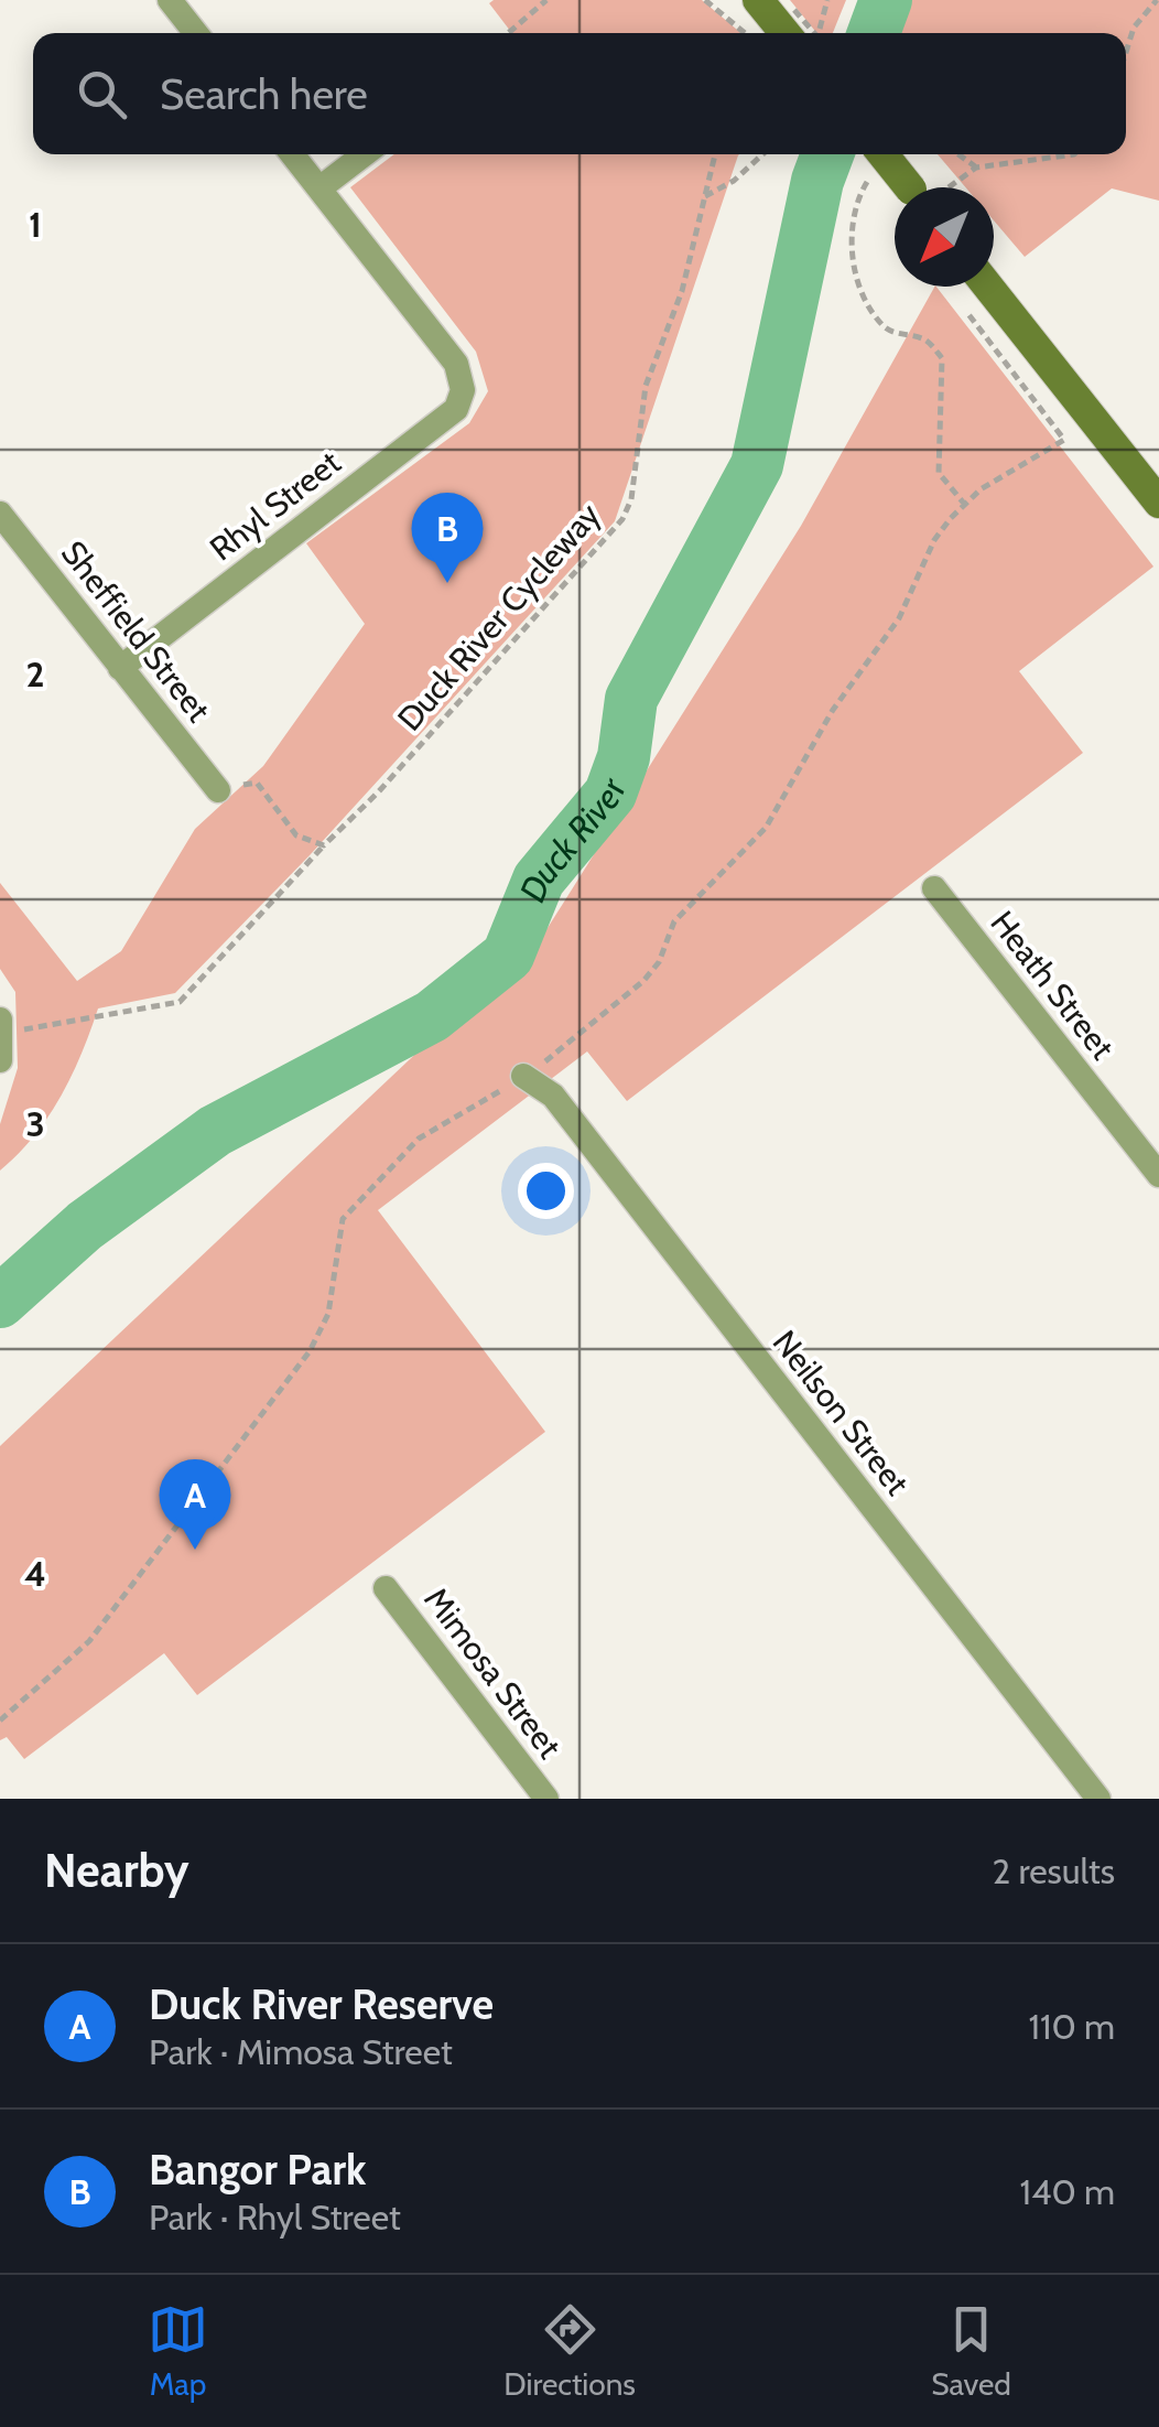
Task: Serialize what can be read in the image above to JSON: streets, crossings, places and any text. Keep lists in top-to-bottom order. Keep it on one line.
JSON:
{"streets":{"street":["Rhyl Street","Sheffield Street","Heath Street","Neilson Street","Mimosa Street"],"path":["Duck River Cycleway"]},"crossings":[["Rhyl Street","Sheffield Street"]],"water":["Duck River"],"north":"bottom left","page":{"search":"Search here","pins":["B","A"],"heading":["Nearby","2 results"],"list":[{"mark":"A","name":"Duck River Reserve","note":"Park · Mimosa Street","value":"110 m"},{"mark":"B","name":"Bangor Park","note":"Park · Rhyl Street","value":"140 m"}],"nav":["Map","Directions","Saved"]},"grid":{"rows":["1","2","3","4"]}}
